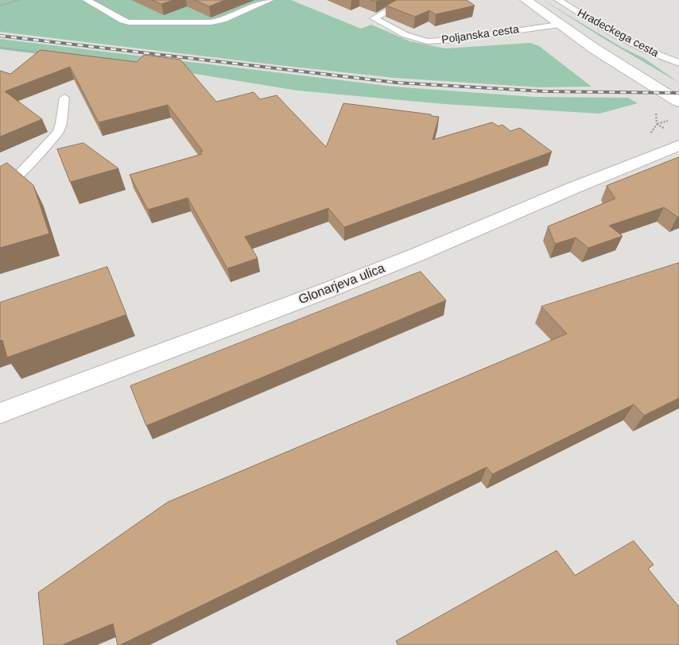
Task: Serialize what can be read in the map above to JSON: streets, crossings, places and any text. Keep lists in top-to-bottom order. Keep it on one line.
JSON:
{"streets":{"street":["Glonarjeva ulica"],"lane":["Hradeckega cesta","Poljanska cesta"]}}
